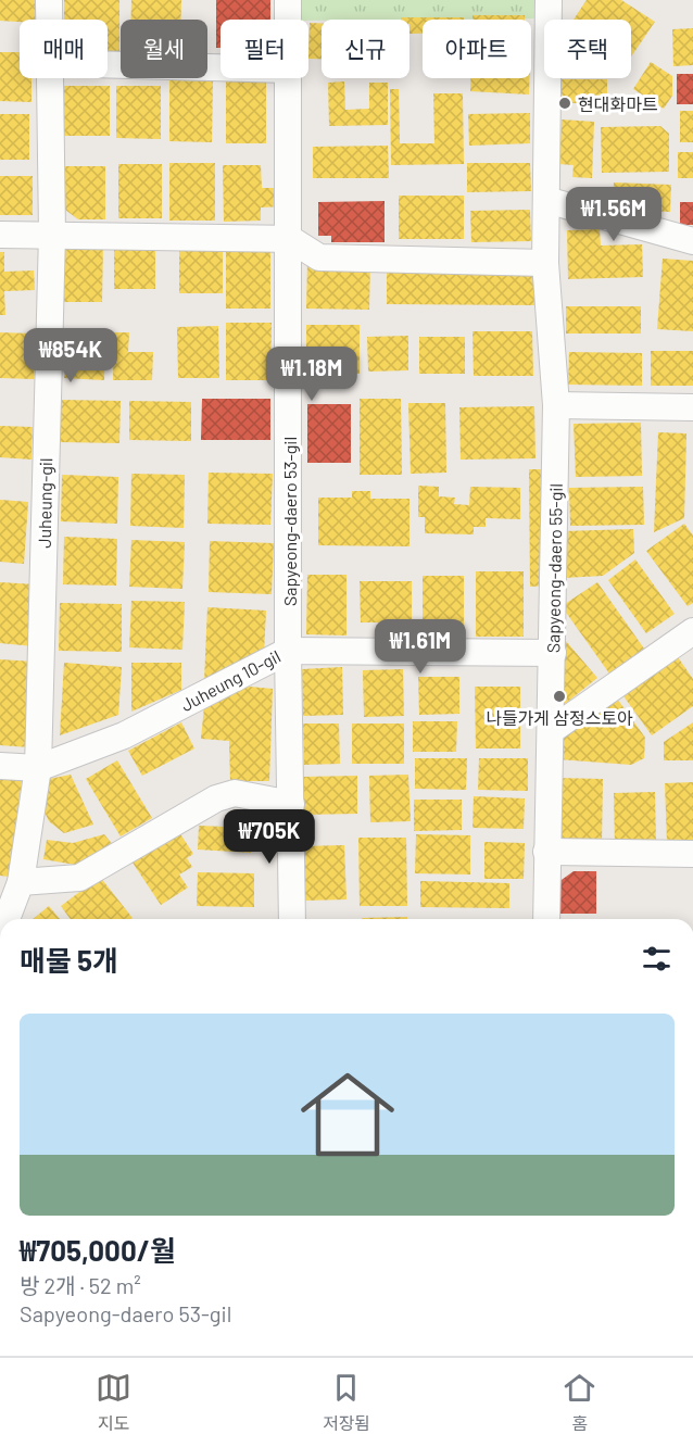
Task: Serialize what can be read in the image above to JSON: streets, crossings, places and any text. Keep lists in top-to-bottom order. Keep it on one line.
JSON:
{"streets":{"street":["Juheung-gil","Sapyeong-daero 53-gil","Sapyeong-daero 55-gil","Juheung 10-gil"]},"crossings":[["Juheung-gil","Juheung 10-gil"],["Sapyeong-daero 53-gil","Juheung 10-gil"],["Sapyeong-daero 55-gil","Juheung 10-gil"]],"places":["현대화마트","나들가게 삼정스토아"],"page":{"chip":["매매","월세","필터","신규","아파트","주택"],"price":["₩1.56M","₩854K","₩1.18M","₩1.61M","₩705K"],"heading":"매물 5개","list":[{"name":"₩705,000/월","note":"방 2개 · 52 m² · Sapyeong-daero 53-gil"}],"tabs":["지도","저장됨","홈"]}}
